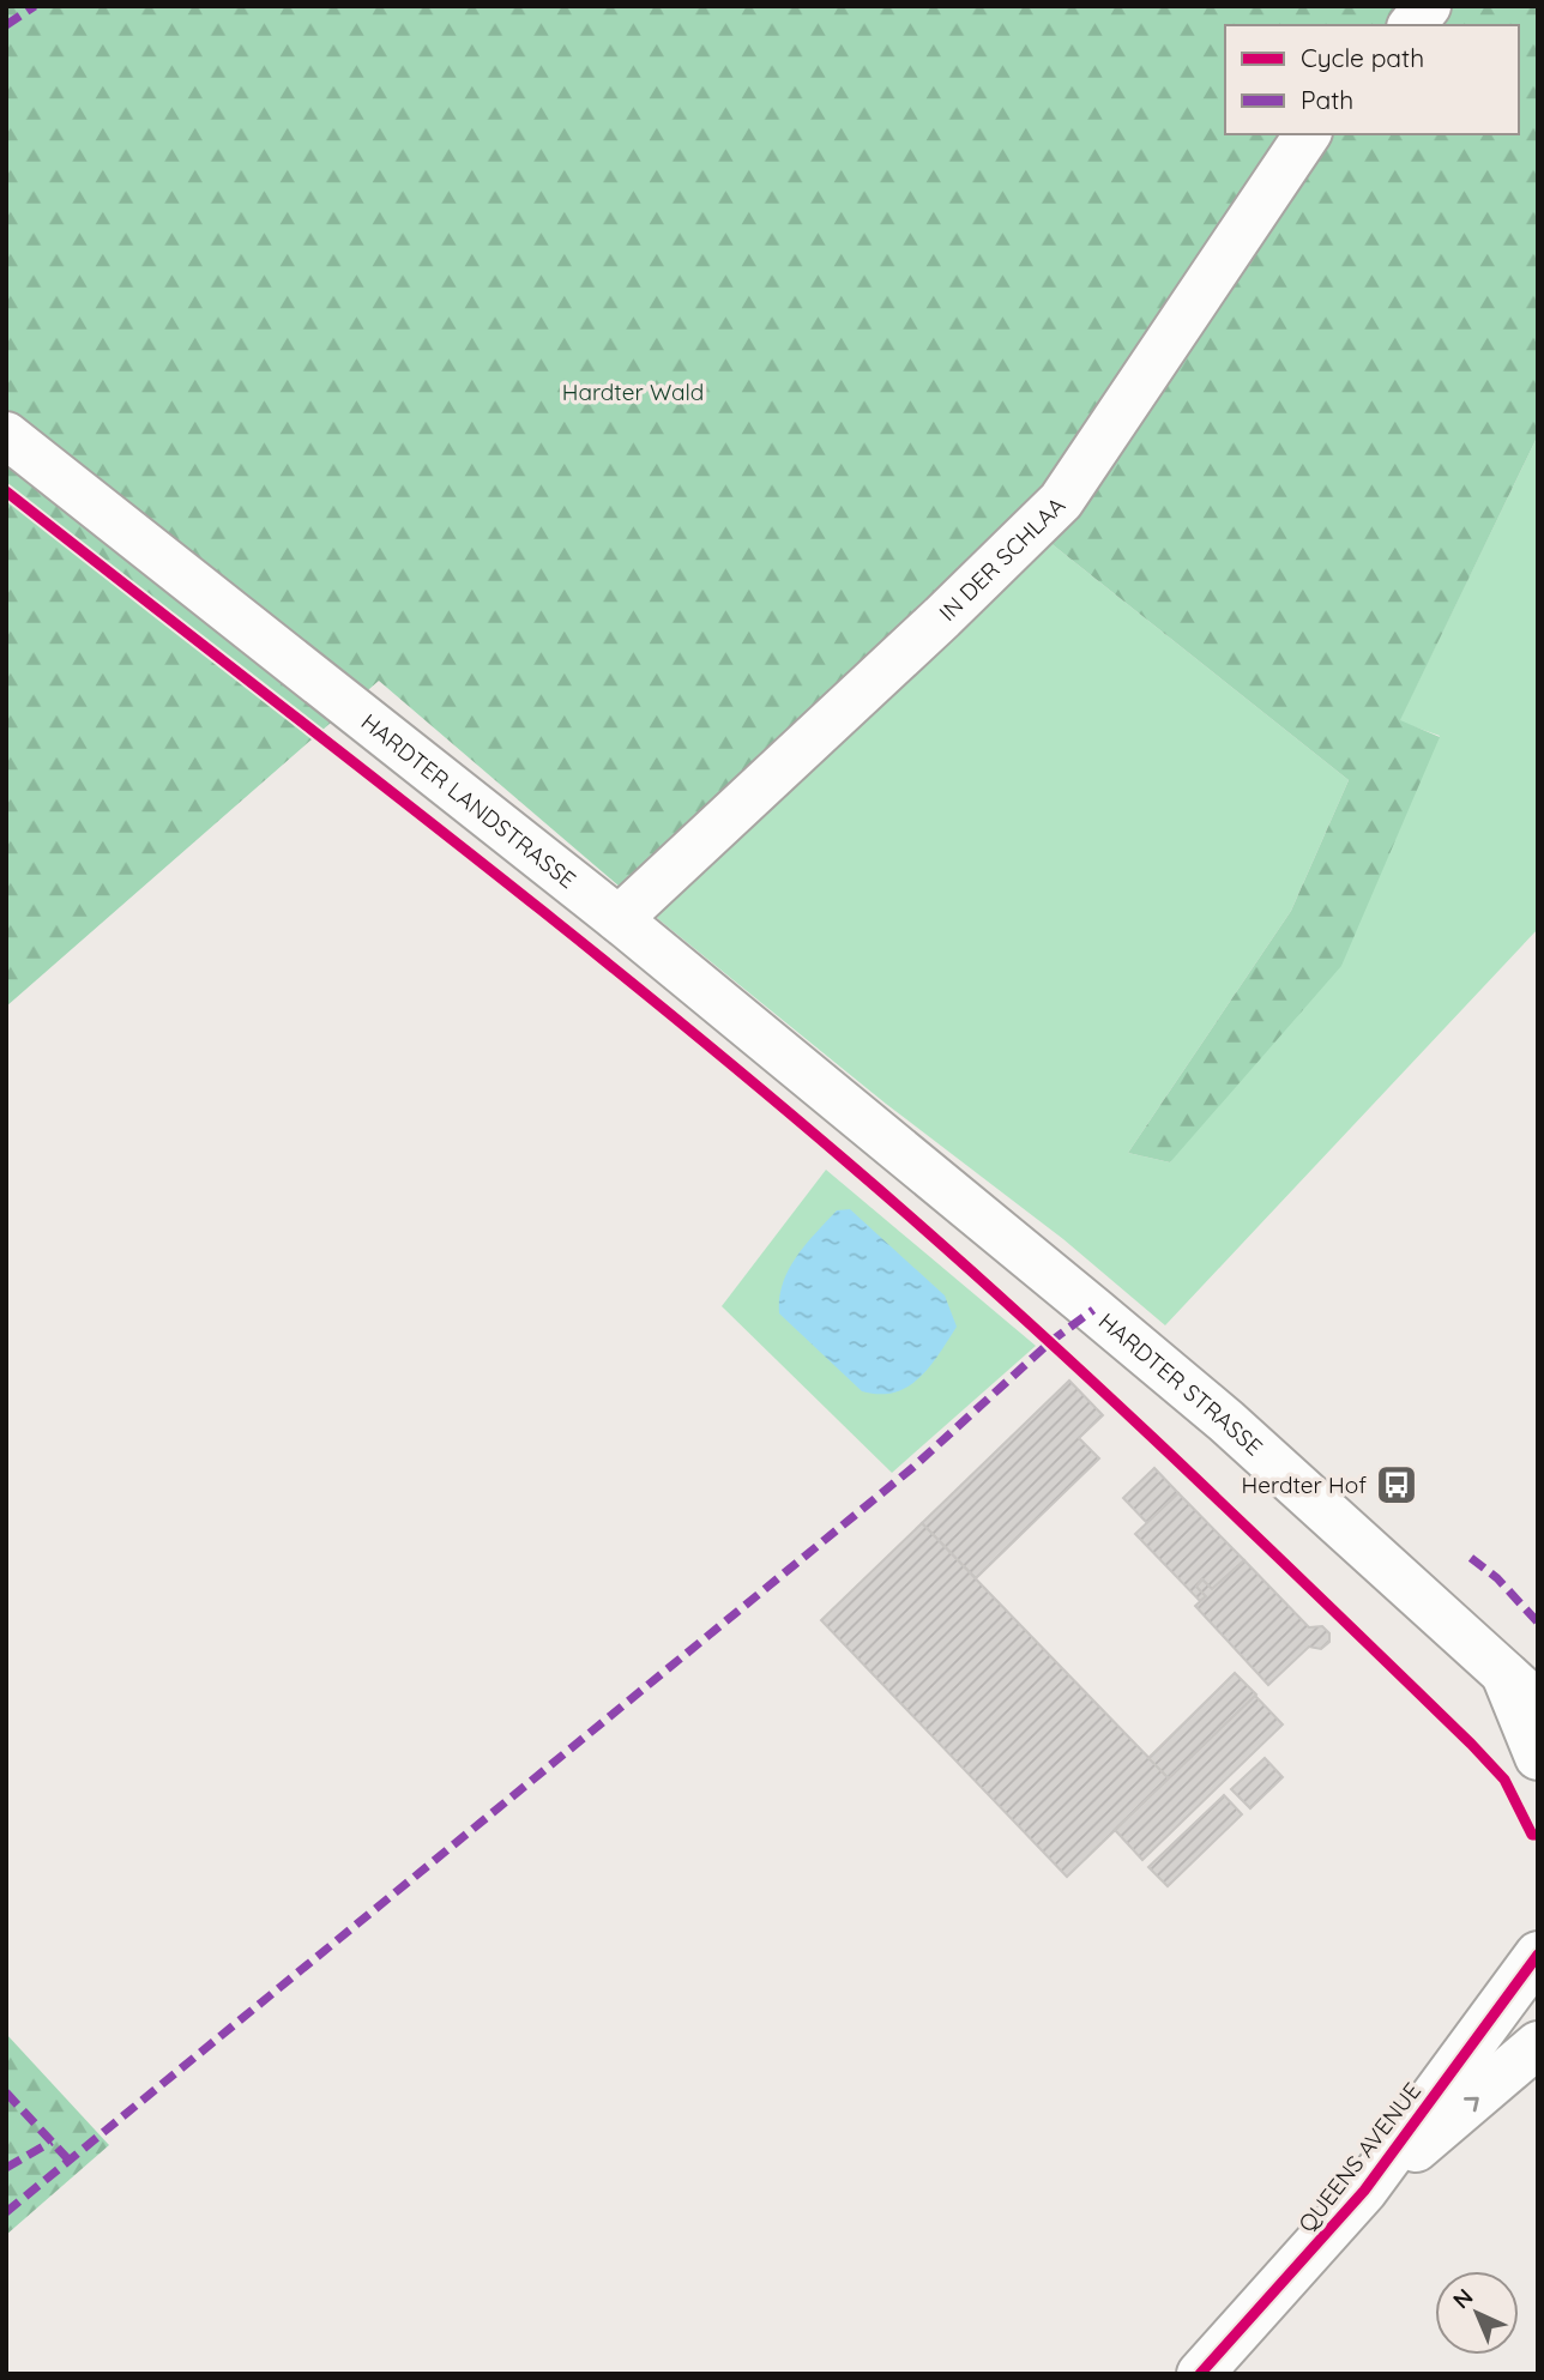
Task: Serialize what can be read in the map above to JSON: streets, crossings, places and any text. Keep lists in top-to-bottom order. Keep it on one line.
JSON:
{"streets":{"main road":["IN DER SCHLAA","HARDTER LANDSTRASSE","HARDTER STRASSE","QUEENS AVENUE"]},"crossings":[["IN DER SCHLAA","HARDTER LANDSTRASSE"],["HARDTER LANDSTRASSE","HARDTER STRASSE"]],"parks":["Hardter Wald"],"places":{"bus stop":["Herdter Hof"]},"legend":["Cycle path","Path"],"north":"top left"}
